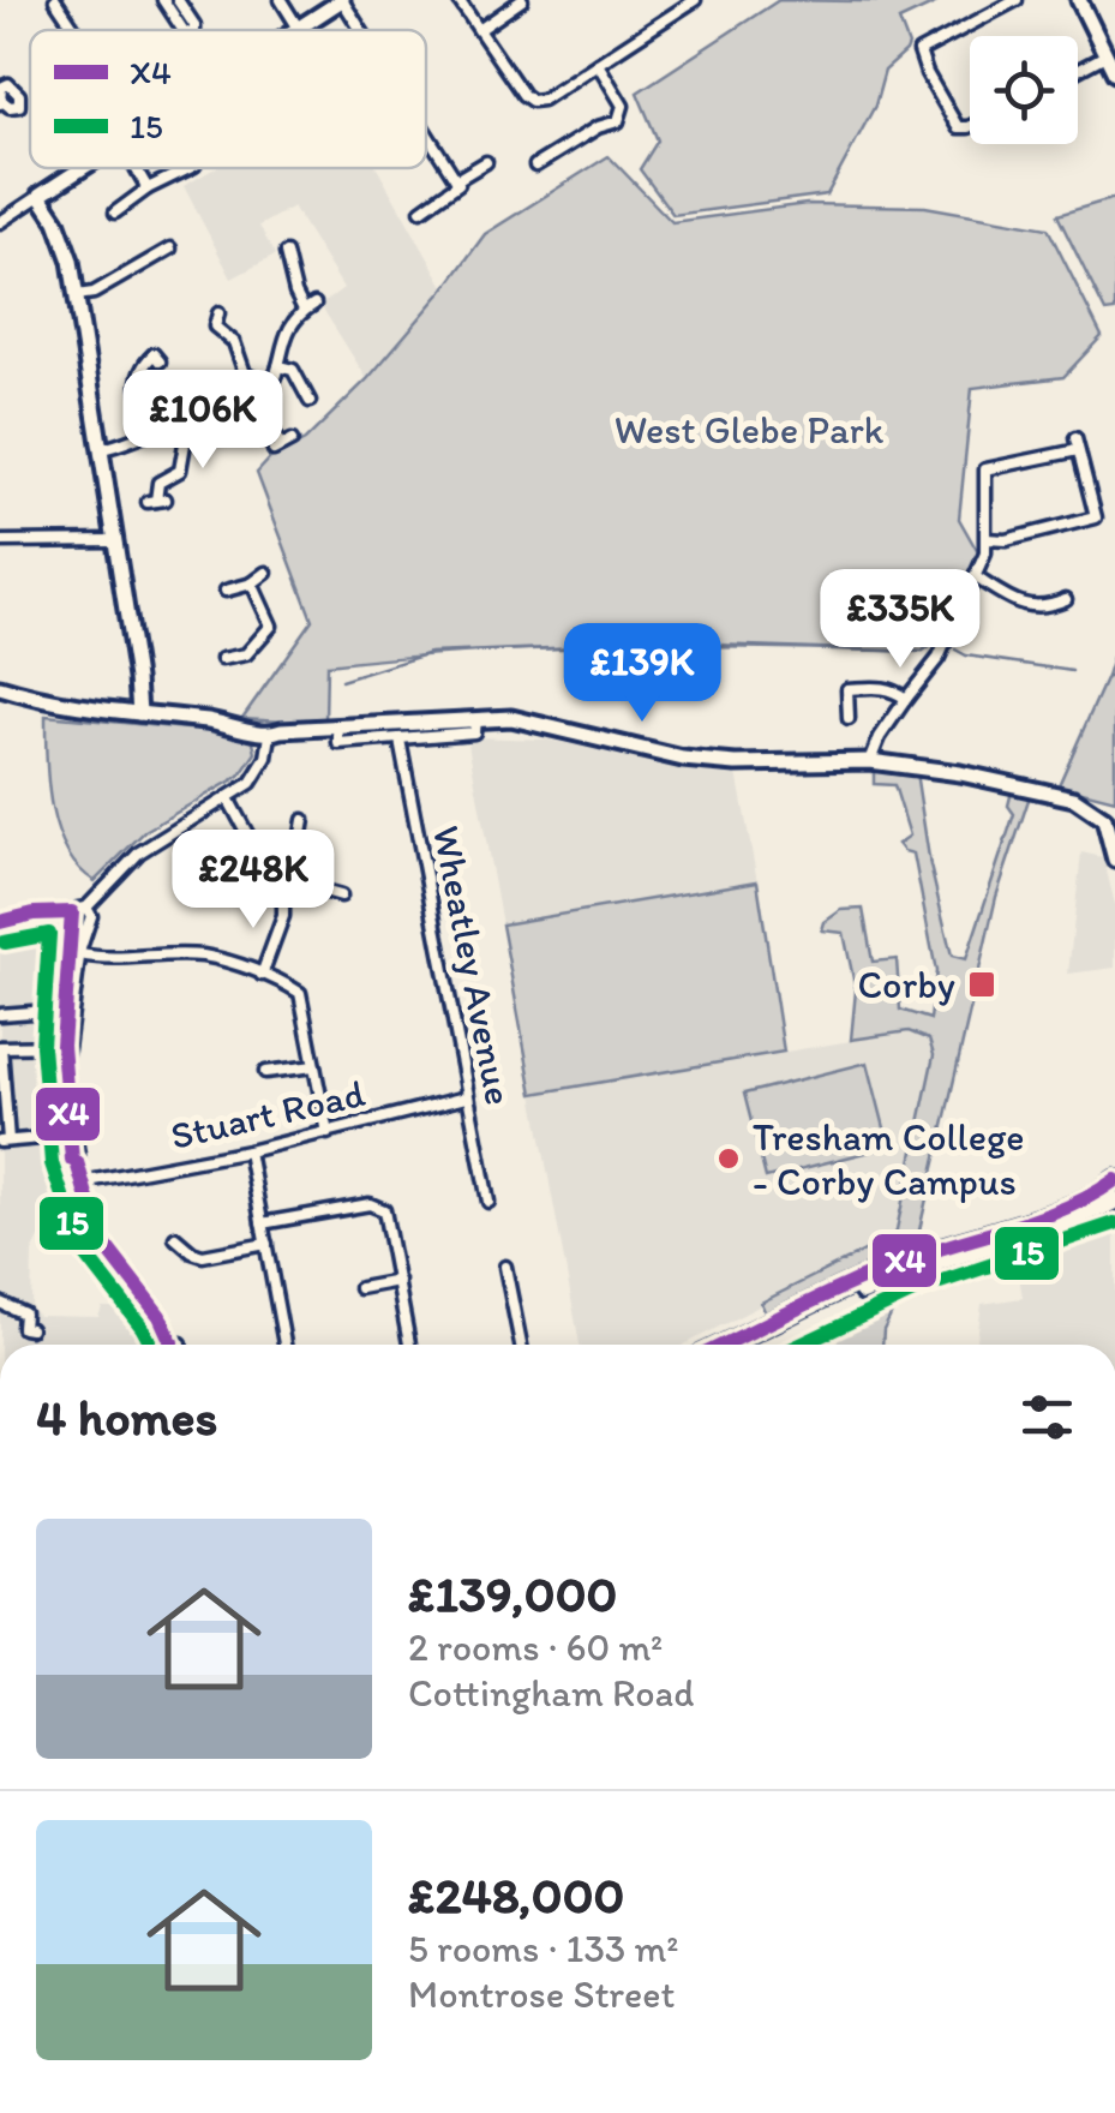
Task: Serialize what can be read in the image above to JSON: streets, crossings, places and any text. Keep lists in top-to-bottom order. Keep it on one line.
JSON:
{"streets":{"street":["Wheatley Avenue","Stuart Road"]},"crossings":[["Wheatley Avenue","Stuart Road"]],"parks":["West Glebe Park"],"places":{"transit":["Corby"],"other":["Tresham College - Corby Campus"]},"lines":["transit line X4","transit line 15"],"legend":["X4","15"],"page":{"price":["£106K","£335K","£139K","£248K"],"heading":"4 homes","list":[{"name":"£139,000","note":"2 rooms · 60 m² · Cottingham Road"},{"name":"£248,000","note":"5 rooms · 133 m² · Montrose Street"}]}}
